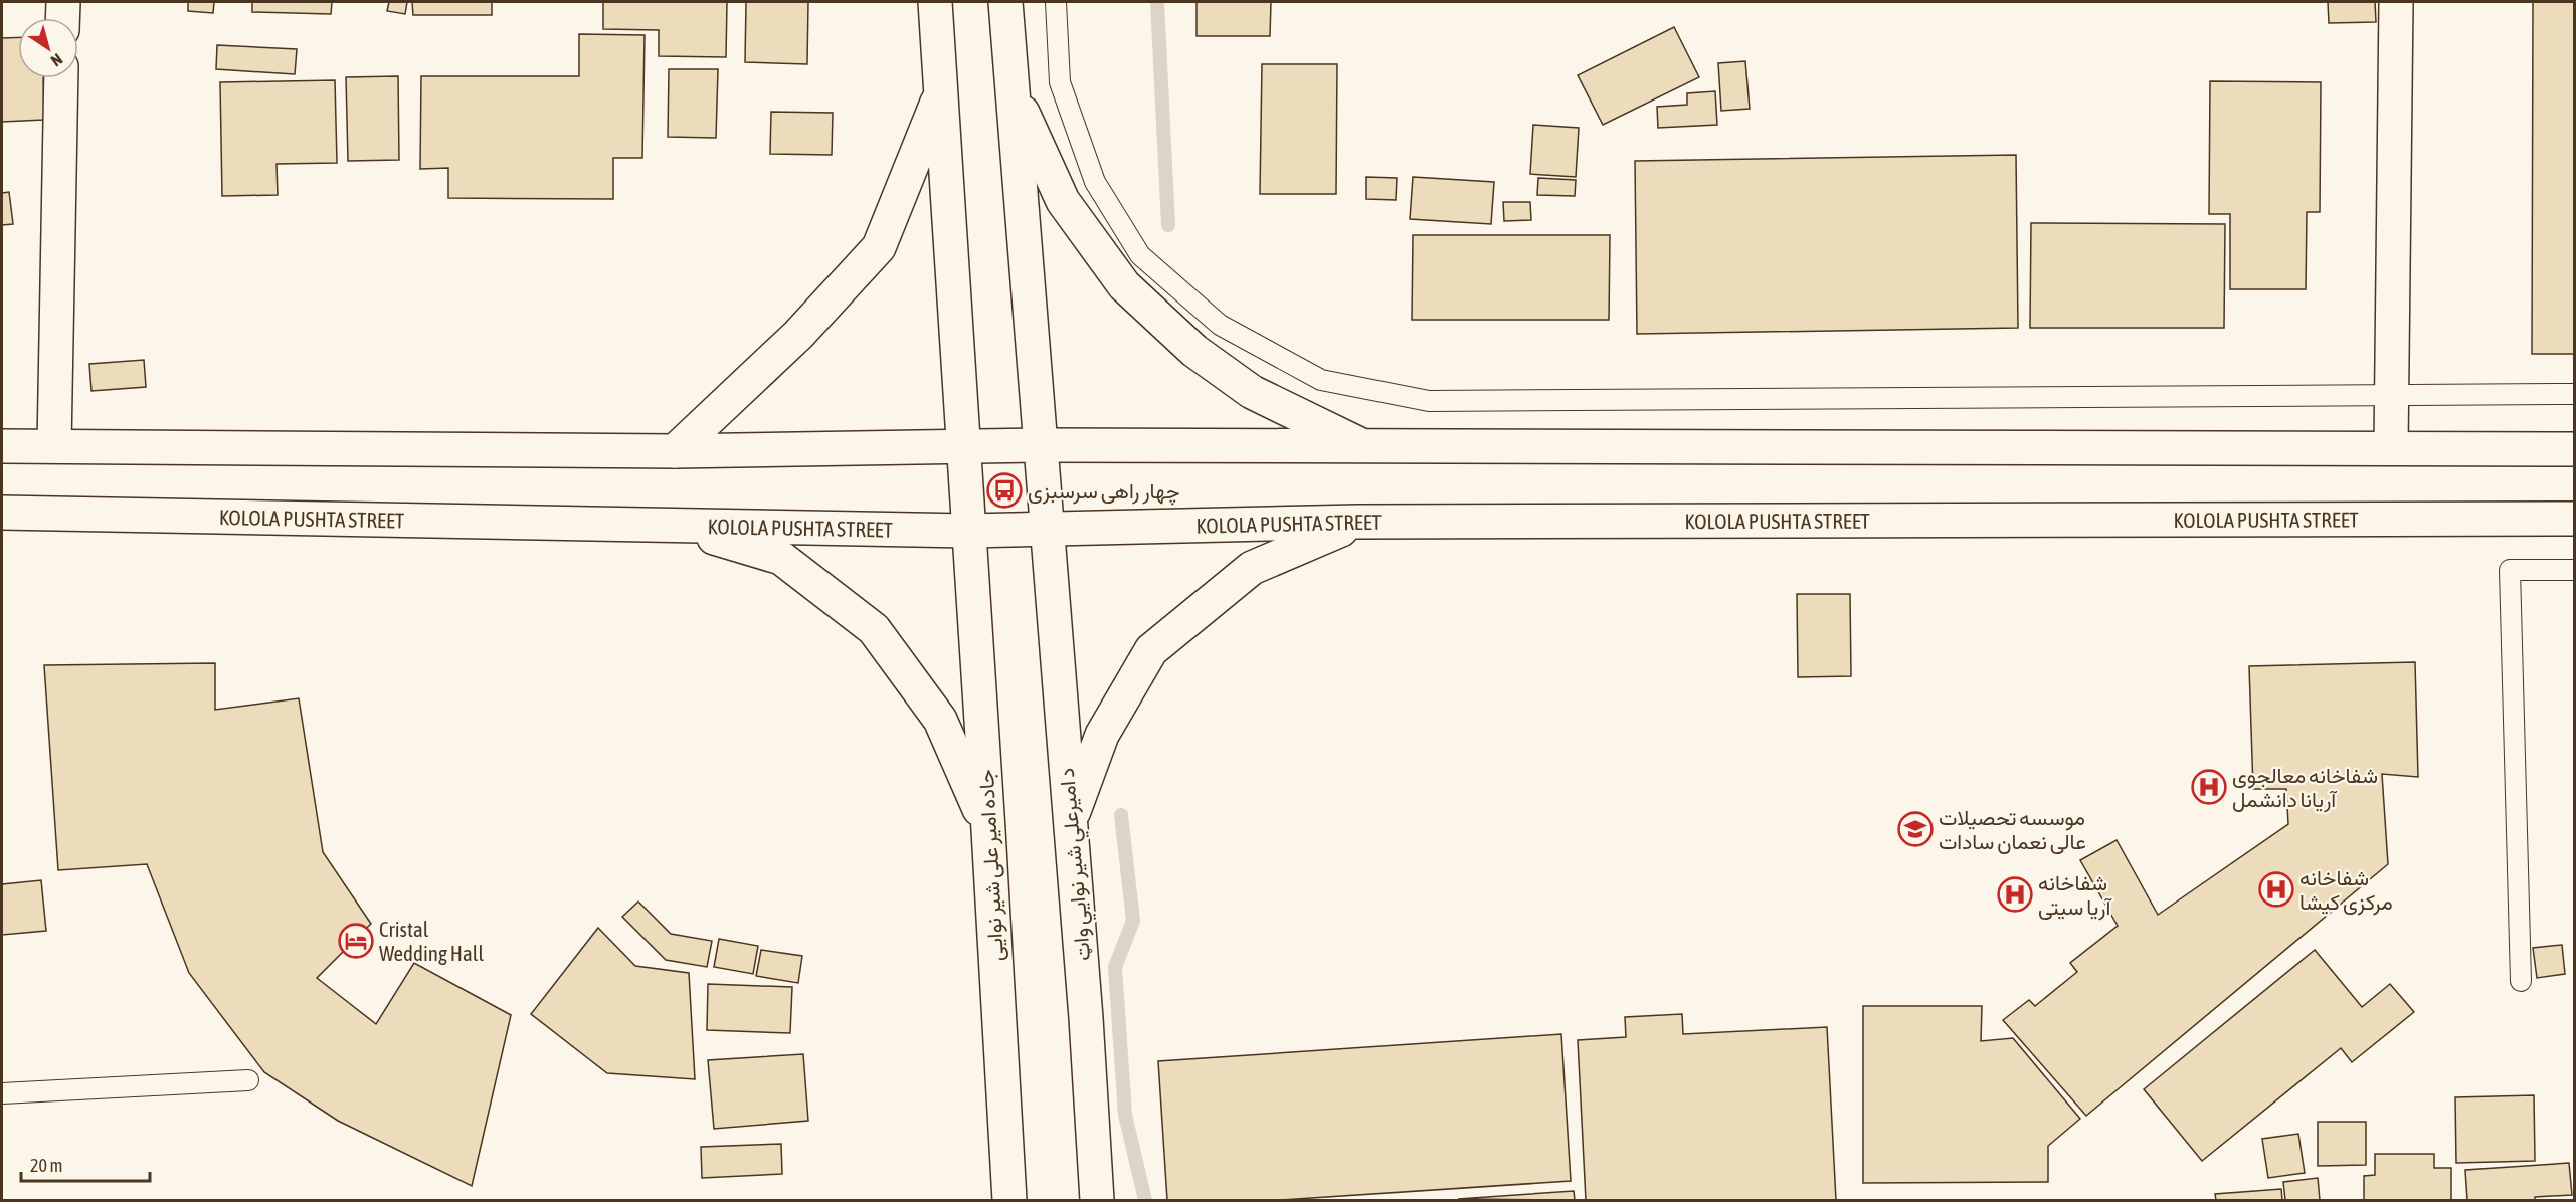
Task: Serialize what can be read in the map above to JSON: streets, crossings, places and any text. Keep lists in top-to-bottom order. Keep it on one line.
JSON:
{"streets":{"main road":["KOLOLA PUSHTA STREET","د امیرعلي شیر نوايي واټ","جاده امیر علی شیر نوایی"]},"crossings":[["KOLOLA PUSHTA STREET","د امیرعلي شیر نوايي واټ"],["KOLOLA PUSHTA STREET","جاده امیر علی شیر نوایی"]],"places":{"bus stop":["چهار راهی سرسبزی"],"hospital":["شفاخانه معالجوی آریانا دانشمل","شفاخانه مرکزی کیشا","شفاخانه آریا سیتی"],"school or university":["موسسه تحصیلات عالی نعمان سادات"],"hotel":["Cristal Wedding Hall"]},"scale_bar":"20 m","north":"bottom right"}
